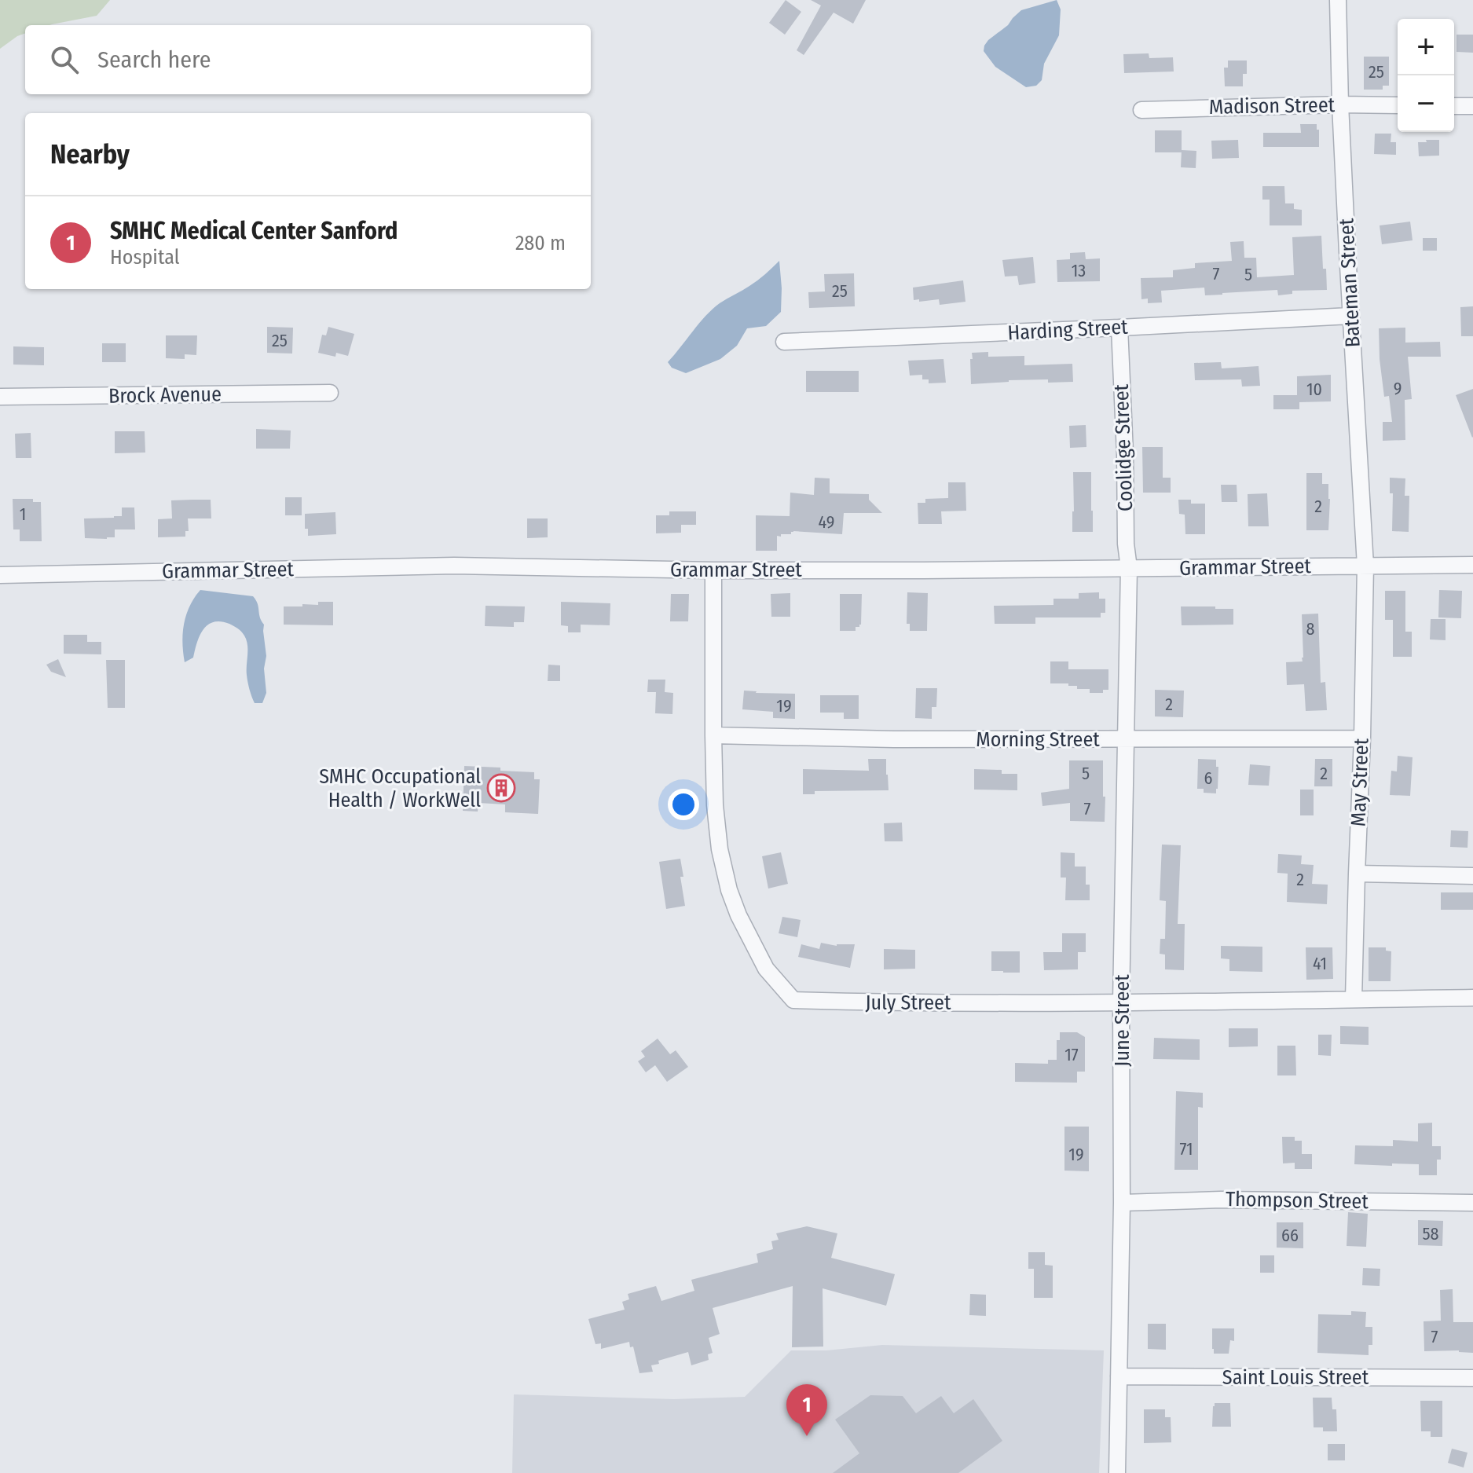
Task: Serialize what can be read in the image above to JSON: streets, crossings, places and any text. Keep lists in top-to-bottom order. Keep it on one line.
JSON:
{"streets":{"street":["Madison Street","Bateman Street","Harding Street","Brock Avenue","Coolidge Street","Grammar Street","Morning Street","May Street","July Street","June Street","Thompson Street","Saint Louis Street"]},"crossings":[["Madison Street","Bateman Street"],["Bateman Street","Harding Street"],["Bateman Street","Grammar Street"],["Bateman Street","May Street"],["Harding Street","Coolidge Street"],["Coolidge Street","Grammar Street"],["Coolidge Street","June Street"],["Grammar Street","May Street"],["Grammar Street","July Street"],["Grammar Street","June Street"],["Morning Street","May Street"],["Morning Street","July Street"],["Morning Street","June Street"],["May Street","July Street"],["July Street","June Street"],["June Street","Thompson Street"],["June Street","Saint Louis Street"]],"places":{"building":["SMHC Occupational Health / WorkWell"]},"house_numbers":["25","13","7","5","25","25","9","10","2","1","49","8","2","19","5","2","6","7","2","41","17","71","19","58","66","7"],"page":{"map_buttons":["+","−"],"search":"Search here","heading":"Nearby","list":[{"mark":"1","name":"SMHC Medical Center Sanford","note":"Hospital","value":"280 m"}],"pins":"1"}}
